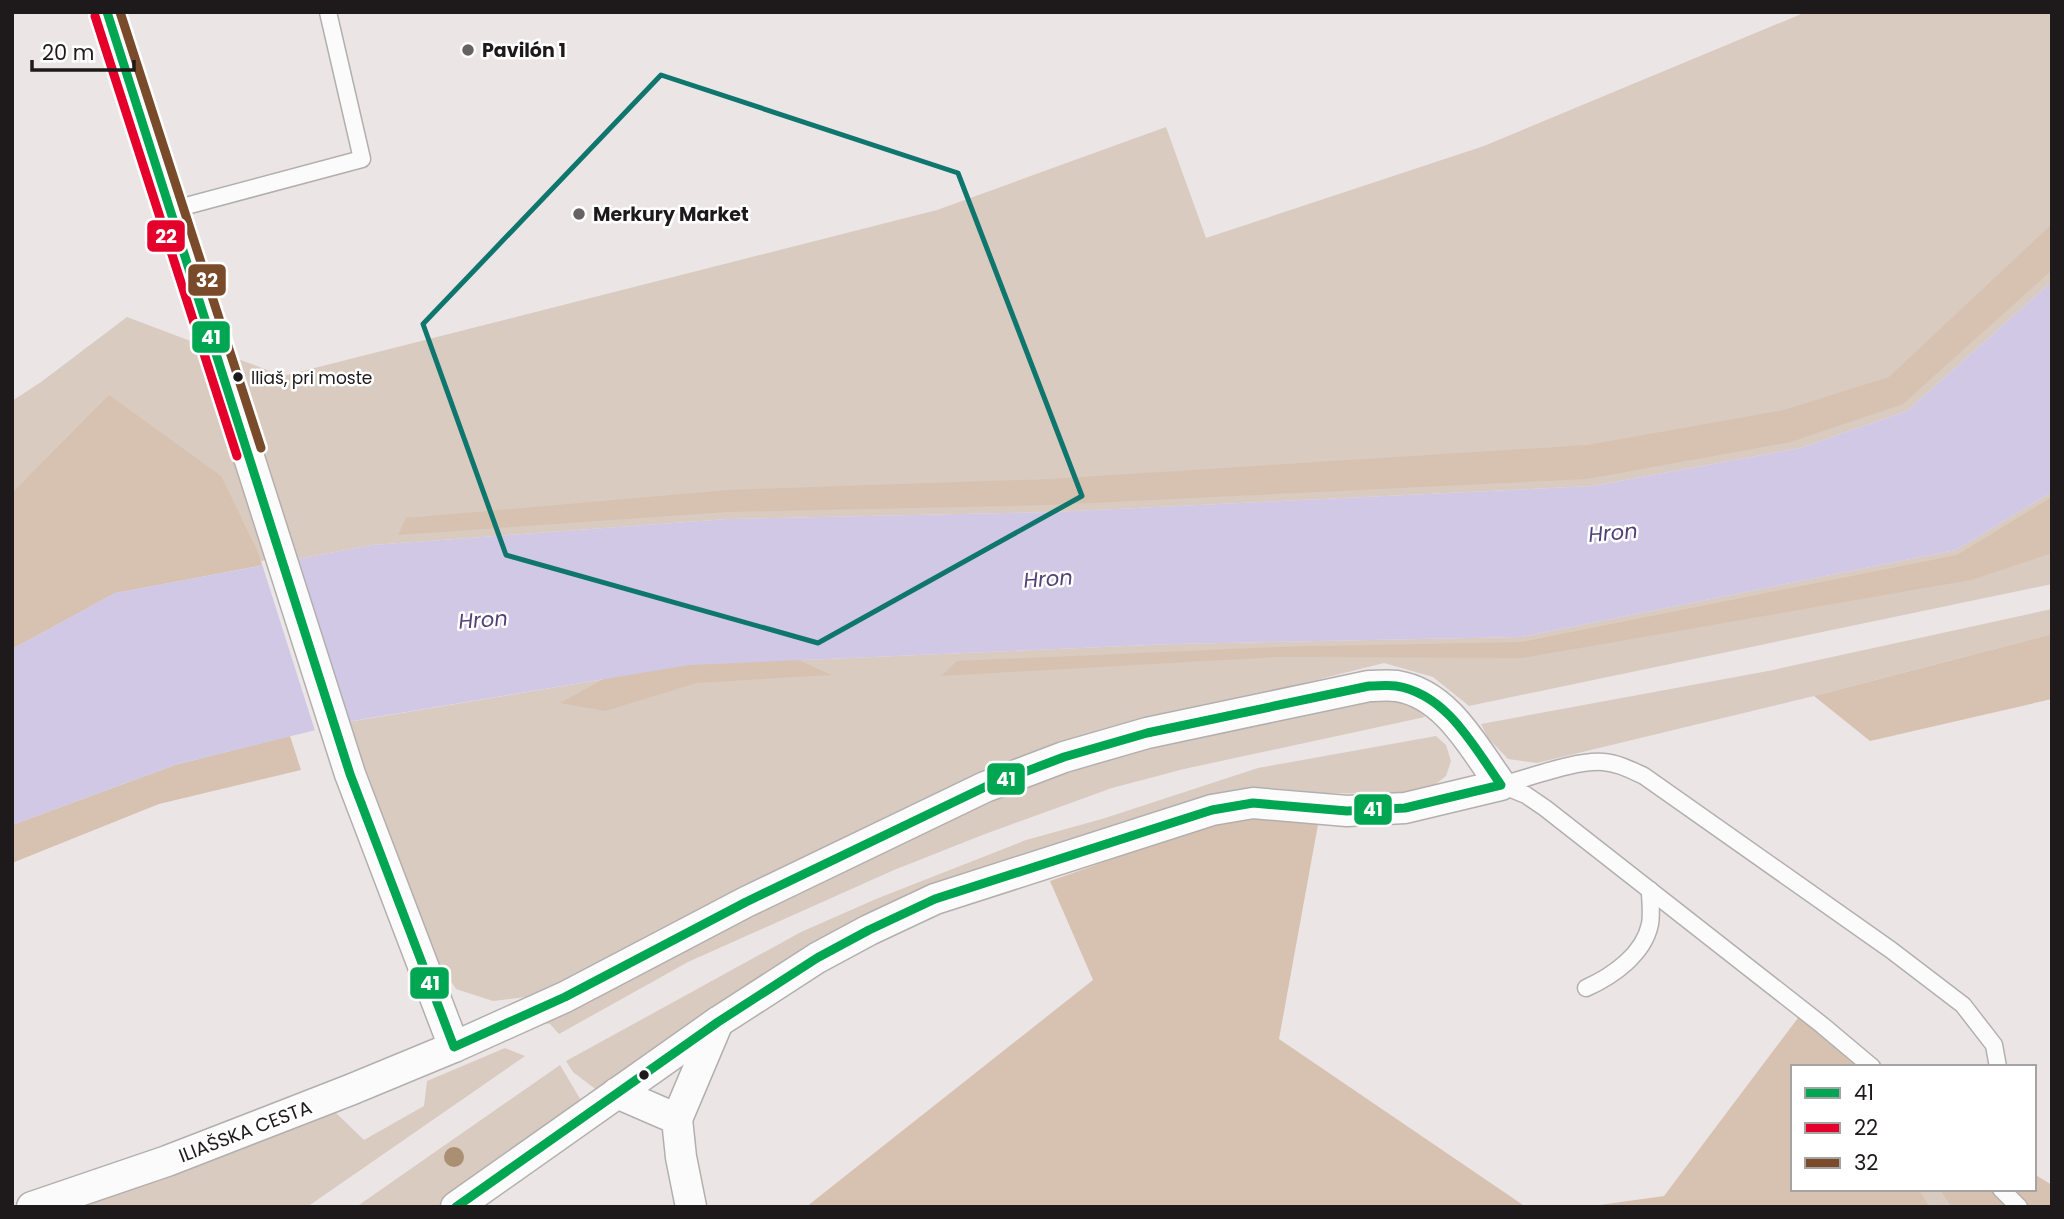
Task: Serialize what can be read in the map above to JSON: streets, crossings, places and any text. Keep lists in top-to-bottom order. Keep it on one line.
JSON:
{"streets":{"street":["ILIAŠSKA CESTA"]},"water":["Hron"],"places":["Pavilón 1","Merkury Market","Iliaš, pri moste"],"lines":["transit line 41","transit line 32","transit line 22"],"legend":["41","22","32"],"scale_bar":"20 m"}
